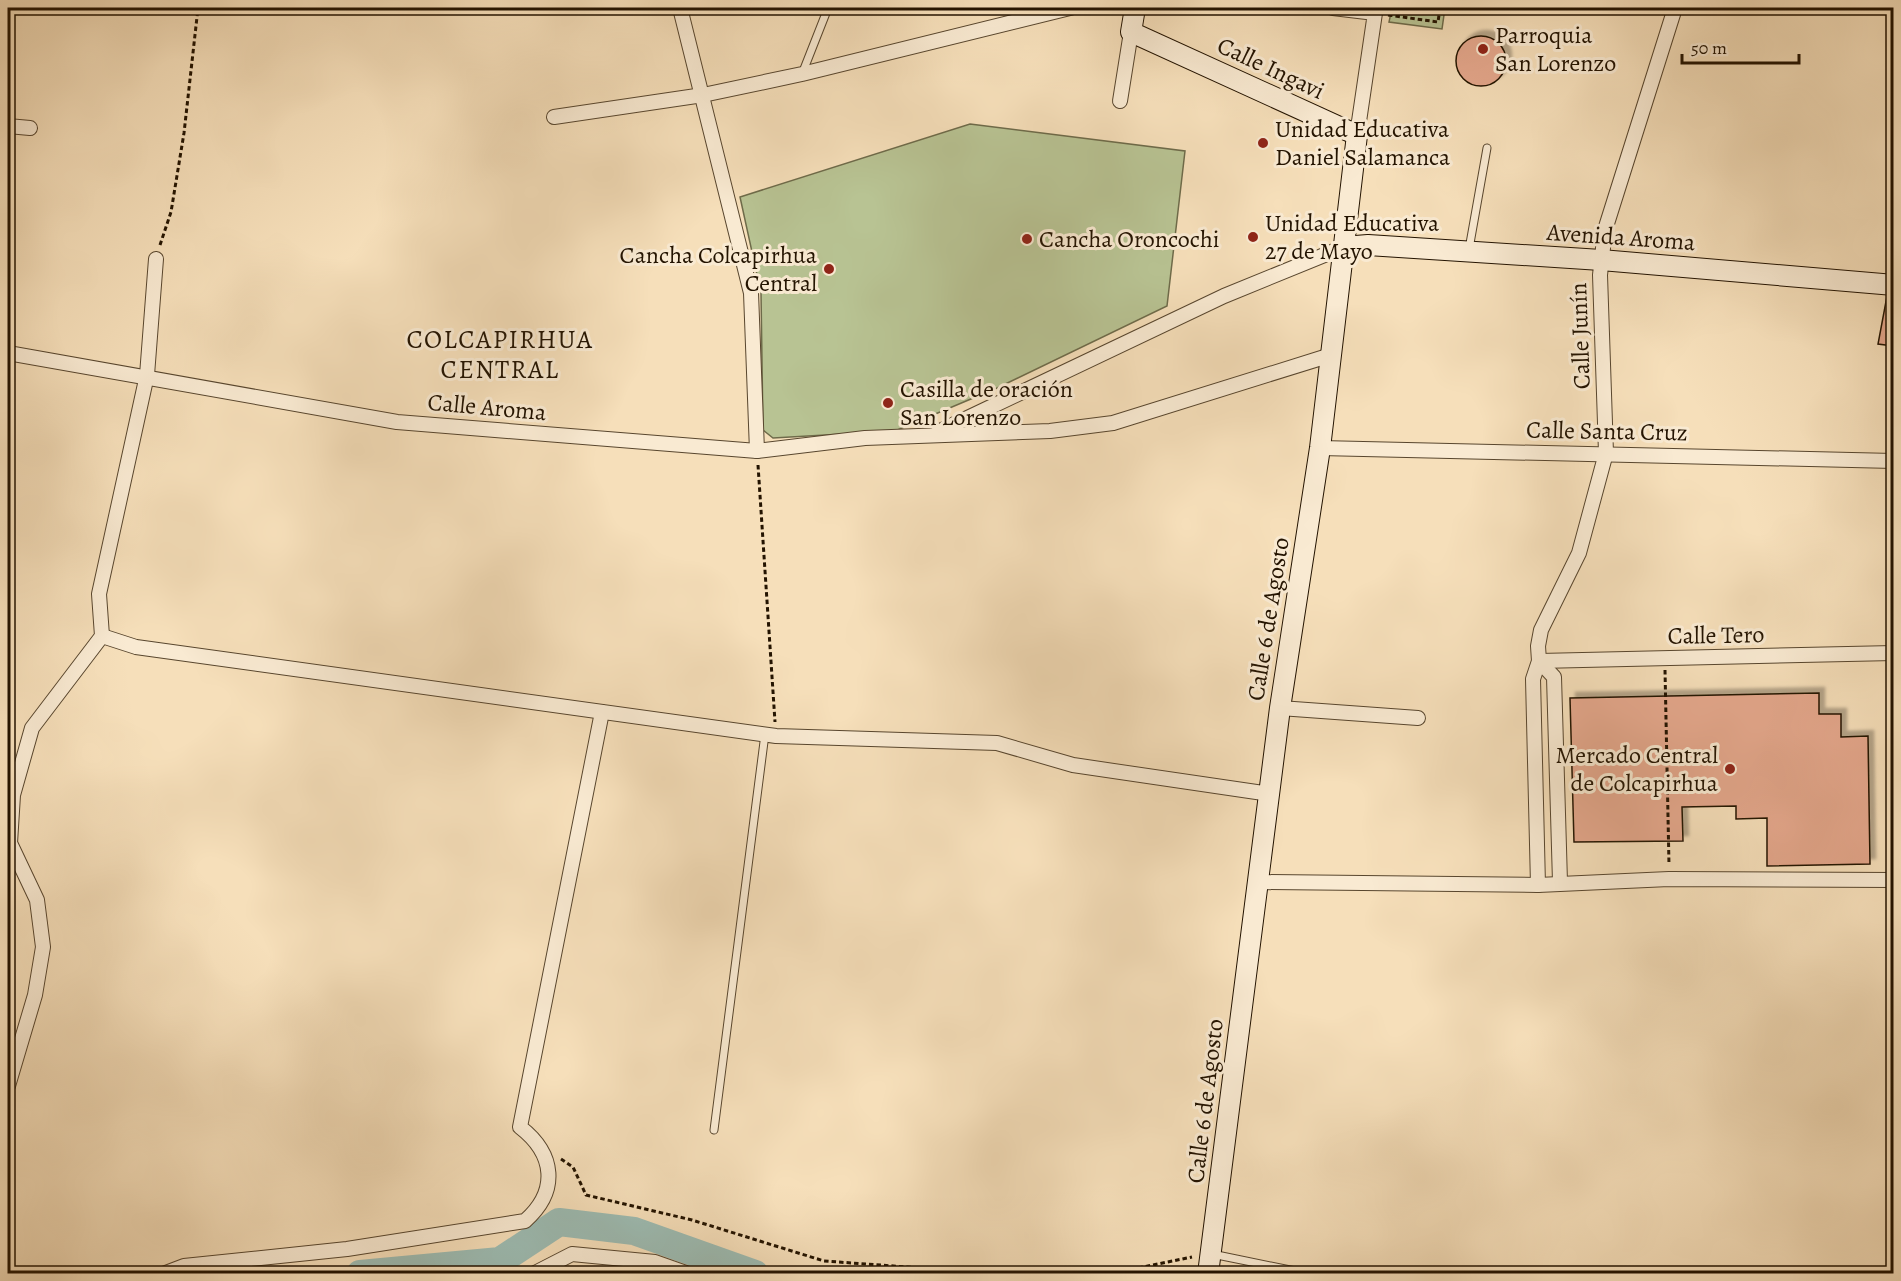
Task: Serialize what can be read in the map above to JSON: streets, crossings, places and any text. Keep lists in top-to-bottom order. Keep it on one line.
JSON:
{"streets":{"main road":["Calle Ingavi","Avenida Aroma","Calle 6 de Agosto"],"street":["Calle Junín","Calle Aroma","Calle Santa Cruz","Calle Tero"]},"crossings":[["Calle Ingavi","Calle 6 de Agosto"],["Avenida Aroma","Calle Junín"],["Avenida Aroma","Calle 6 de Agosto"],["Calle Junín","Calle Santa Cruz"],["Calle Junín","Calle Tero"],["Calle Aroma","Calle 6 de Agosto"],["Calle Santa Cruz","Calle 6 de Agosto"]],"districts":["COLCAPIRHUA CENTRAL"],"places":["Parroquia San Lorenzo","Unidad Educativa Daniel Salamanca","Unidad Educativa 27 de Mayo","Cancha Oroncochi","Cancha Colcapirhua Central","Casilla de oración San Lorenzo","Mercado Central de Colcapirhua"],"scale_bar":"50 m"}
